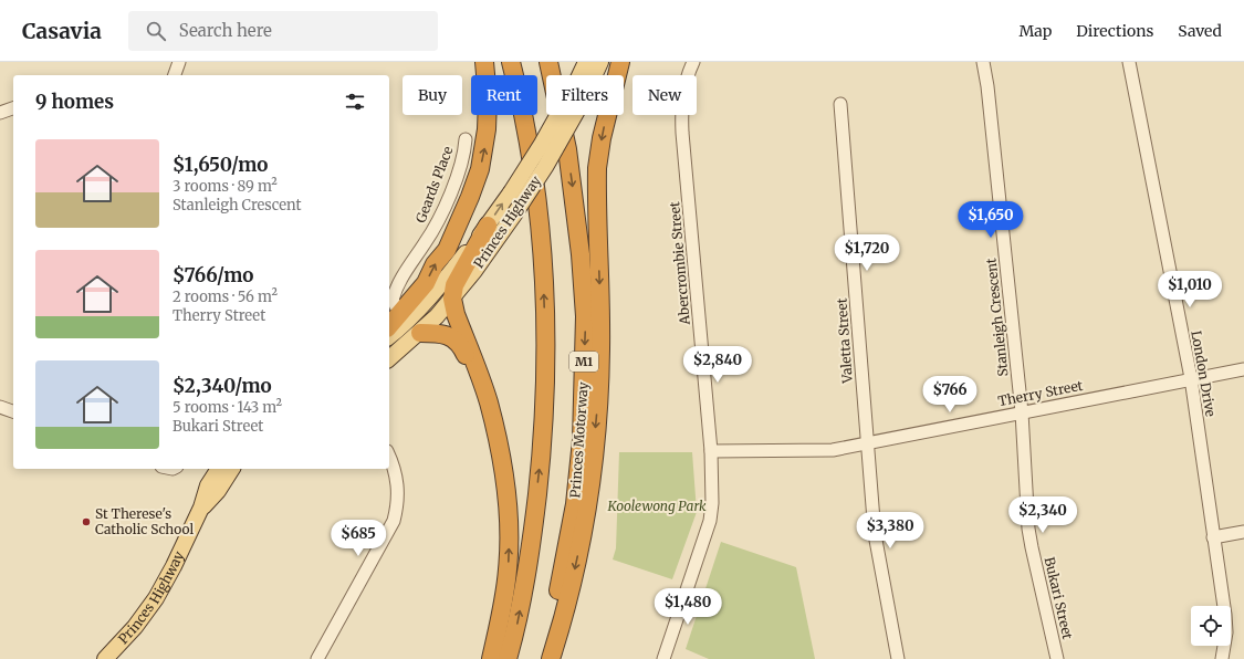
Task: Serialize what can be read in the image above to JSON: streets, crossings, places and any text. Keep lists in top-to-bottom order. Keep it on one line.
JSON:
{"streets":{"highway":["M1","Princes Motorway"],"main road":["Princes Highway"],"street":["Geards Place","Abercrombie Street","Stanleigh Crescent","Valetta Street","London Drive","Therry Street","Bukari Street"]},"crossings":[["Geards Place","Princes Highway"],["Abercrombie Street","Therry Street"],["Stanleigh Crescent","Therry Street"],["Stanleigh Crescent","Bukari Street"],["Valetta Street","Therry Street"],["London Drive","Therry Street"],["Therry Street","Bukari Street"]],"parks":["Koolewong Park"],"places":["St Therese's Catholic School"],"page":{"header":"Casavia","search":"Search here","nav":["Map","Directions","Saved"],"chip":["Buy","Rent","Filters","New"],"heading":"9 homes","list":[{"name":"$1,650/mo","note":"3 rooms · 89 m² · Stanleigh Crescent"},{"name":"$766/mo","note":"2 rooms · 56 m² · Therry Street"},{"name":"$2,340/mo","note":"5 rooms · 143 m² · Bukari Street"}],"price":["$1,650","$1,720","$1,010","$2,840","$766","$2,340","$3,380","$685","$1,480"]}}
